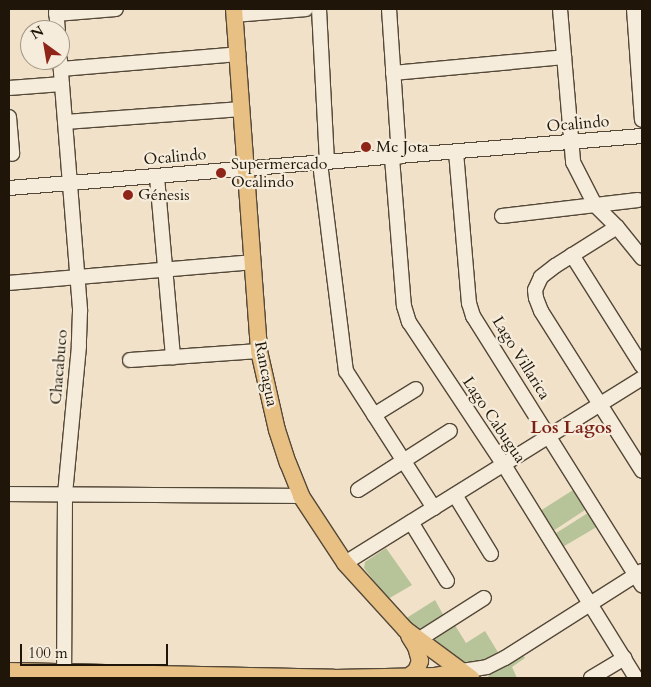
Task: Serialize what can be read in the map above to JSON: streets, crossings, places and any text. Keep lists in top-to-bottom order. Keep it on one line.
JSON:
{"streets":{"main road":["Rancagua"],"street":["Ocalindo","Lago Villarica","Chacabuco","Lago Cabugua"]},"crossings":[["Ocalindo","Lago Villarica"],["Ocalindo","Chacabuco"],["Ocalindo","Rancagua"],["Ocalindo","Lago Cabugua"]],"districts":["Los Lagos"],"places":["Mc Jota","Supermercado Ocalindo","Génesis"],"scale_bar":"100 m","north":"top left"}
